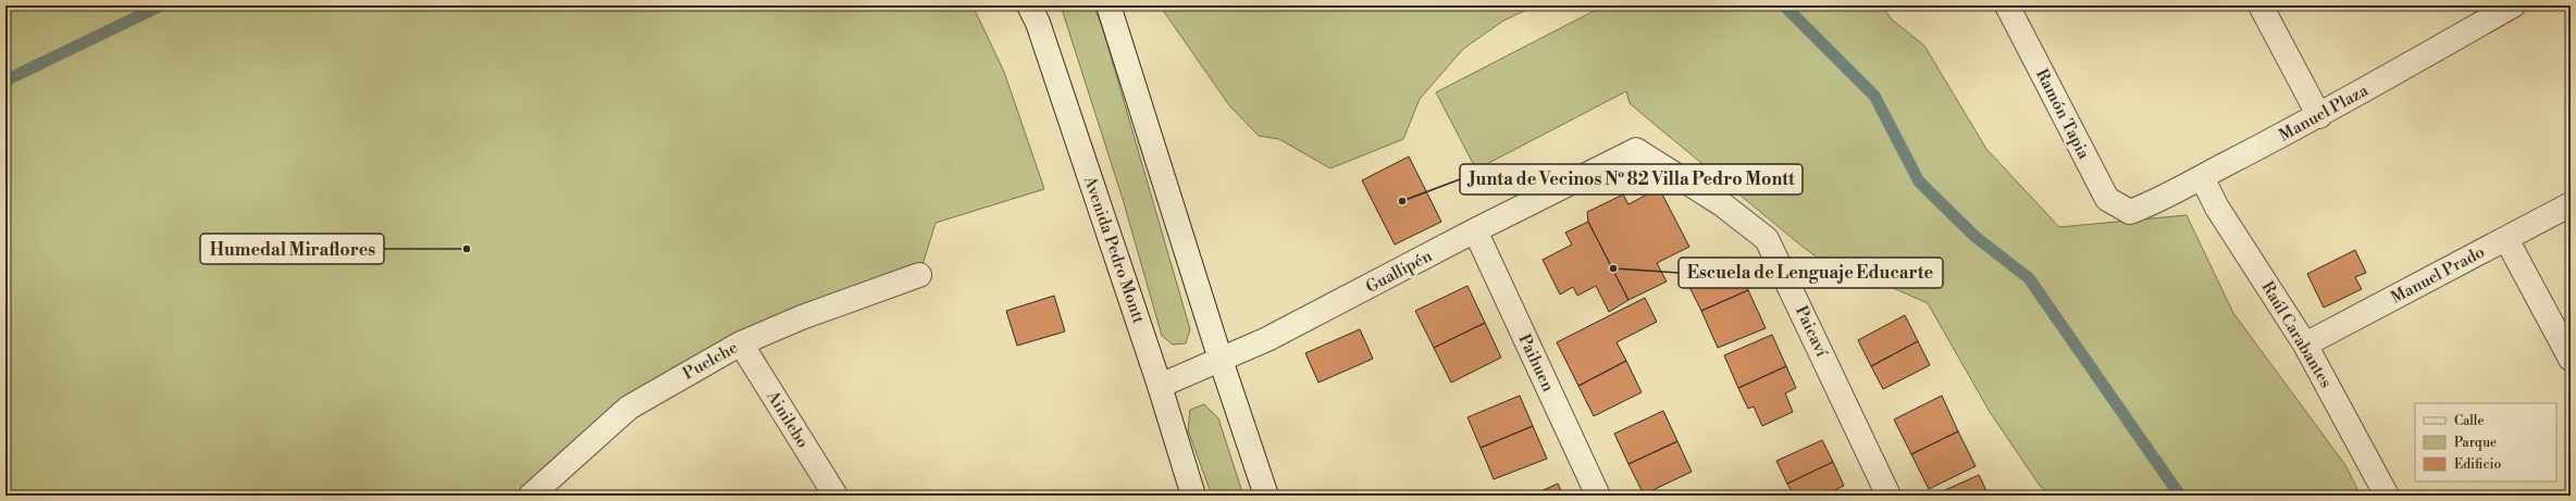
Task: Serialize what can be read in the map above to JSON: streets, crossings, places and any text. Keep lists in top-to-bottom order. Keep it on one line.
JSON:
{"streets":{"street":["Manuel Plaza","Ramón Tapia","Avenida Pedro Montt","Guallipén","Manuel Prado","Paicaví","Raúl Carabantes","Puelche","Paihuen","Ainilebo"]},"crossings":[["Manuel Plaza","Ramón Tapia"],["Manuel Plaza","Raúl Carabantes"],["Avenida Pedro Montt","Guallipén"],["Guallipén","Paicaví"],["Guallipén","Paihuen"],["Manuel Prado","Raúl Carabantes"],["Puelche","Ainilebo"]],"places":["Junta de Vecinos Nº 82 Villa Pedro Montt","Humedal Miraflores","Escuela de Lenguaje Educarte"],"legend":["Calle","Parque","Edificio"]}
